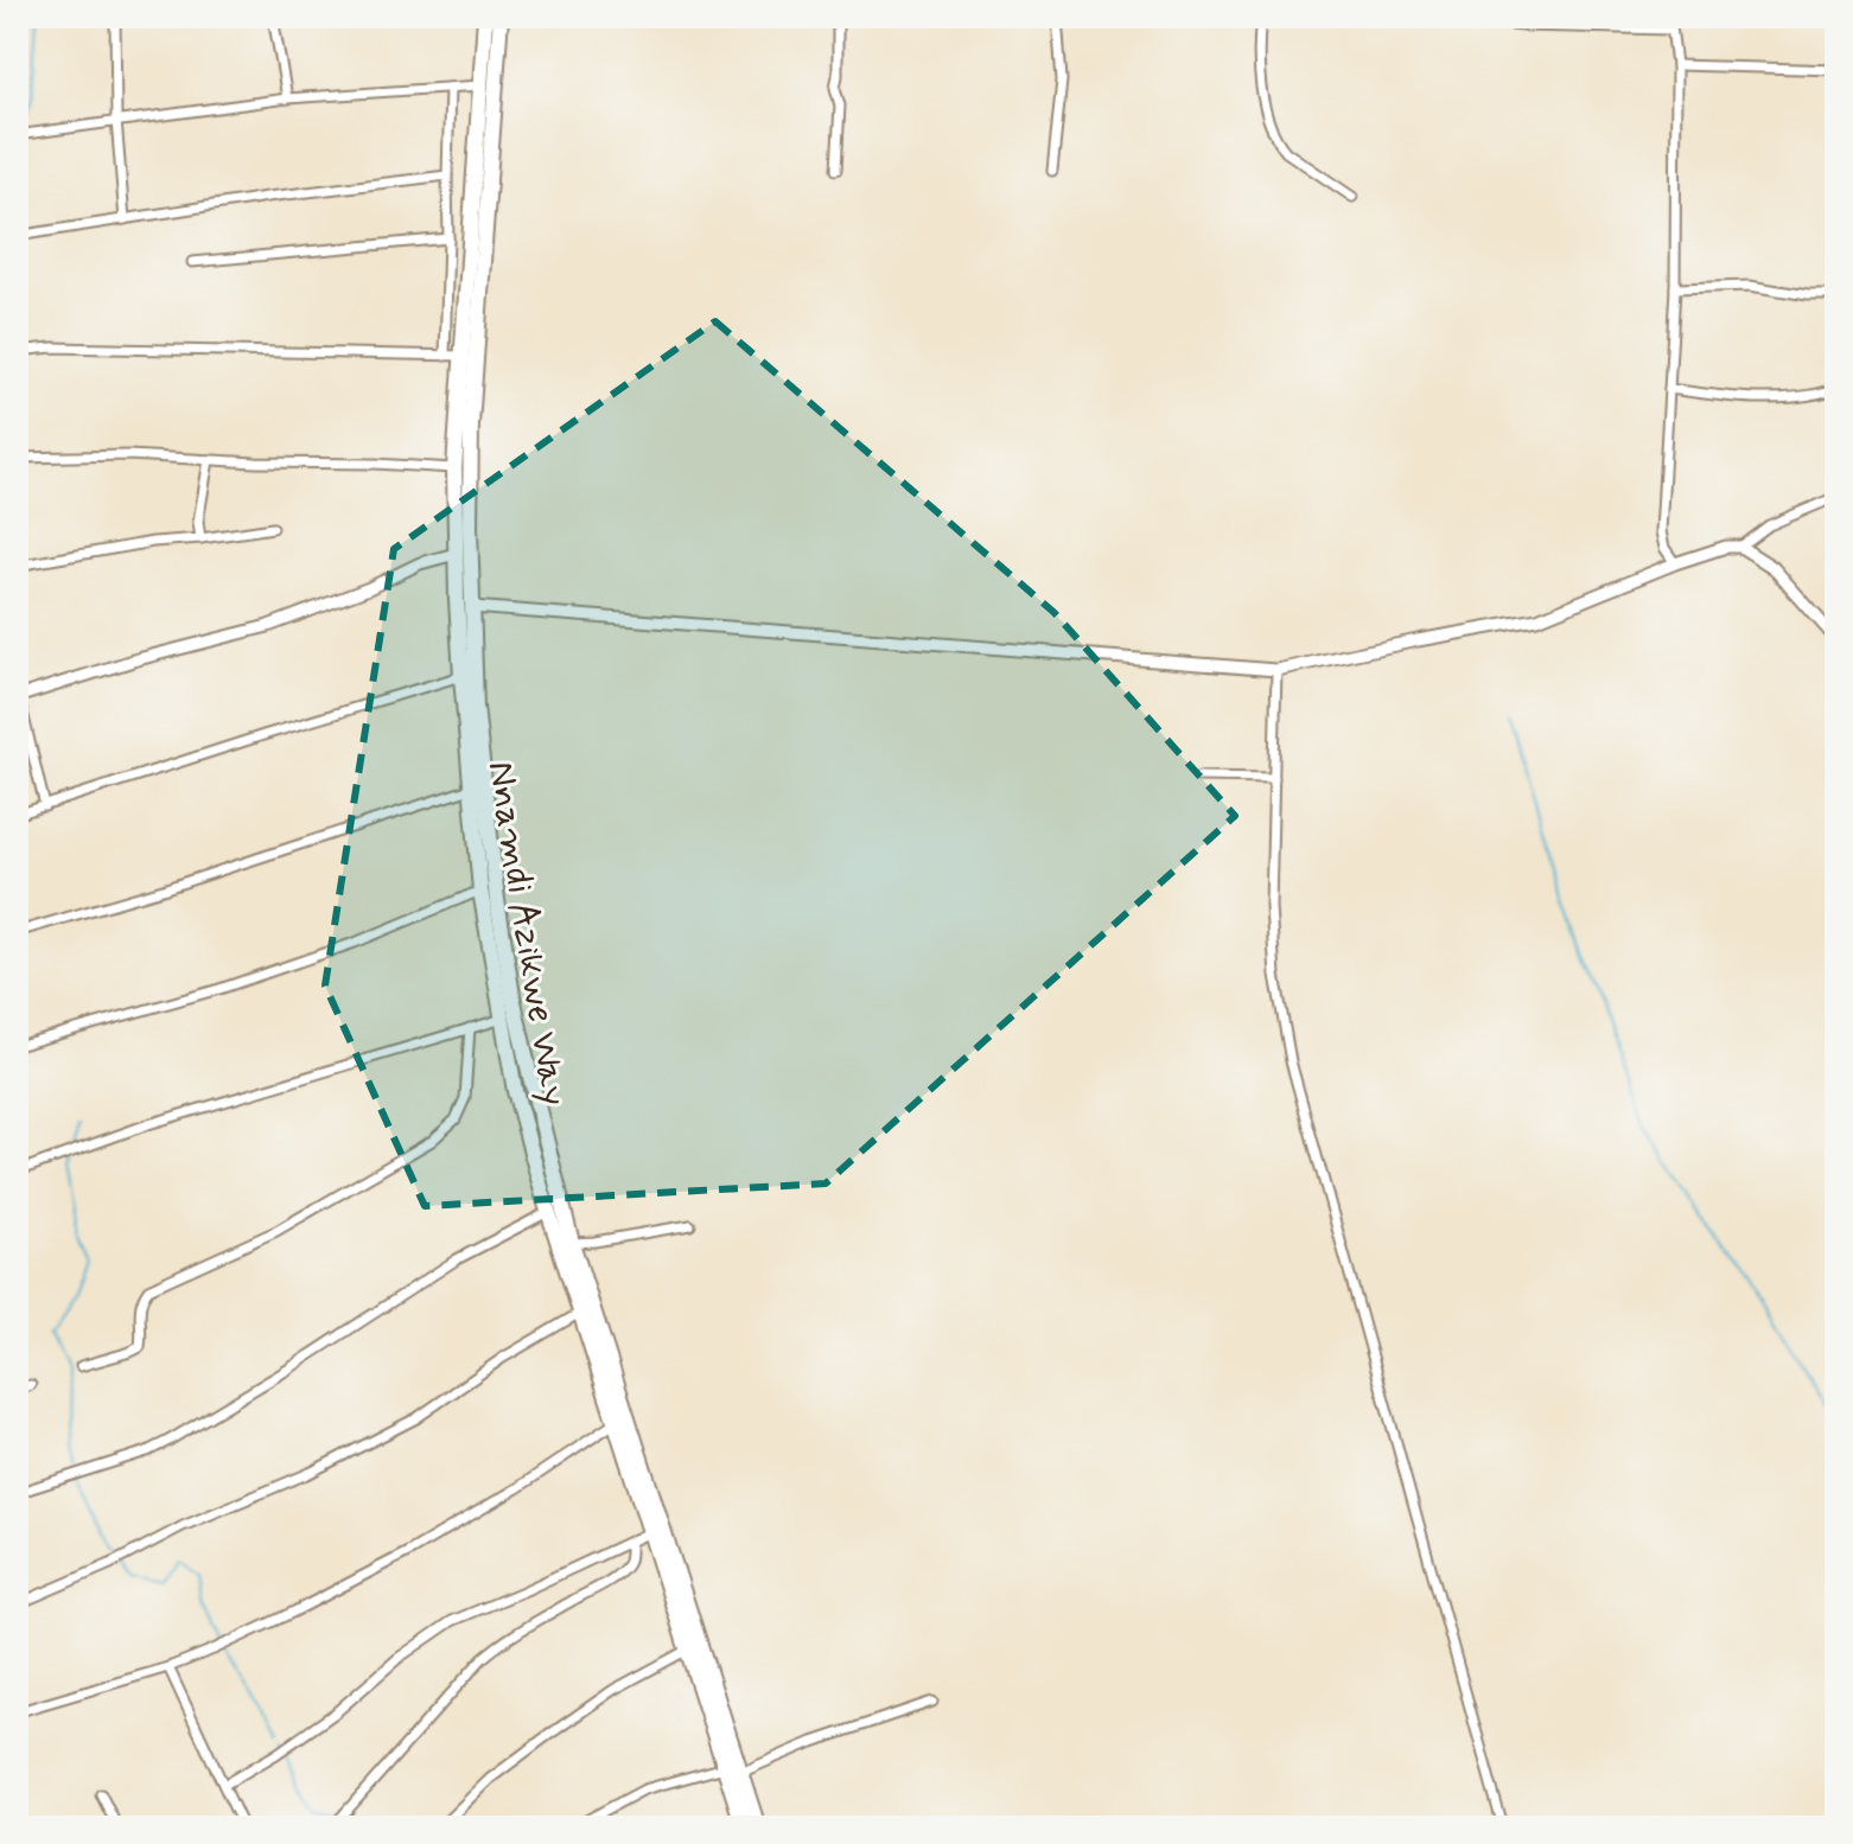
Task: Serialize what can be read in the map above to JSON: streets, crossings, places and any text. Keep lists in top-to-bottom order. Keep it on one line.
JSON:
{"streets":{"highway":["Nnamdi Azikwe Way"]}}
